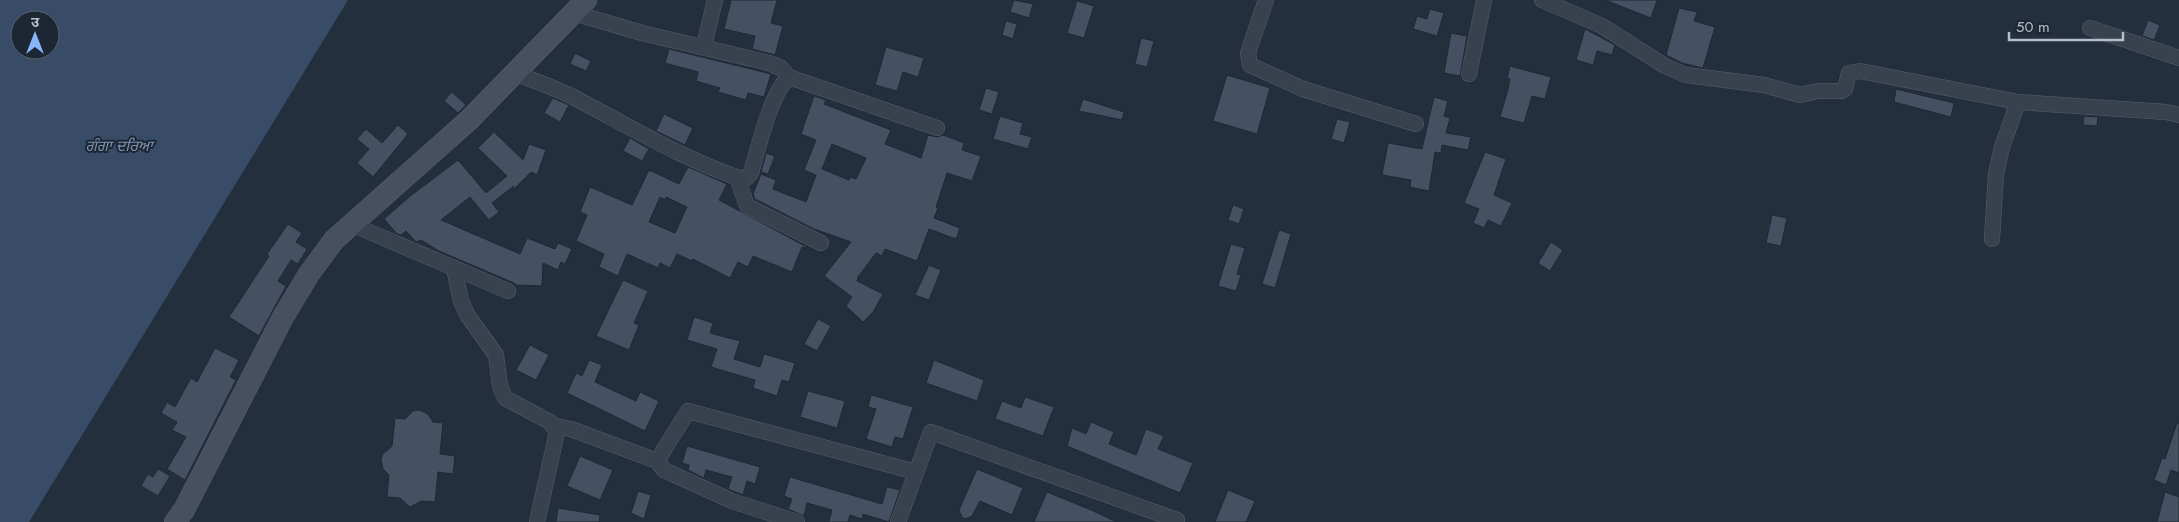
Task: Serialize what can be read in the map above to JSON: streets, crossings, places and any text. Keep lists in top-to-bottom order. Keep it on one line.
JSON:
{"water":["ਗੰਗਾ ਦਰਿਆ"],"scale_bar":"50 m","north":"top"}
